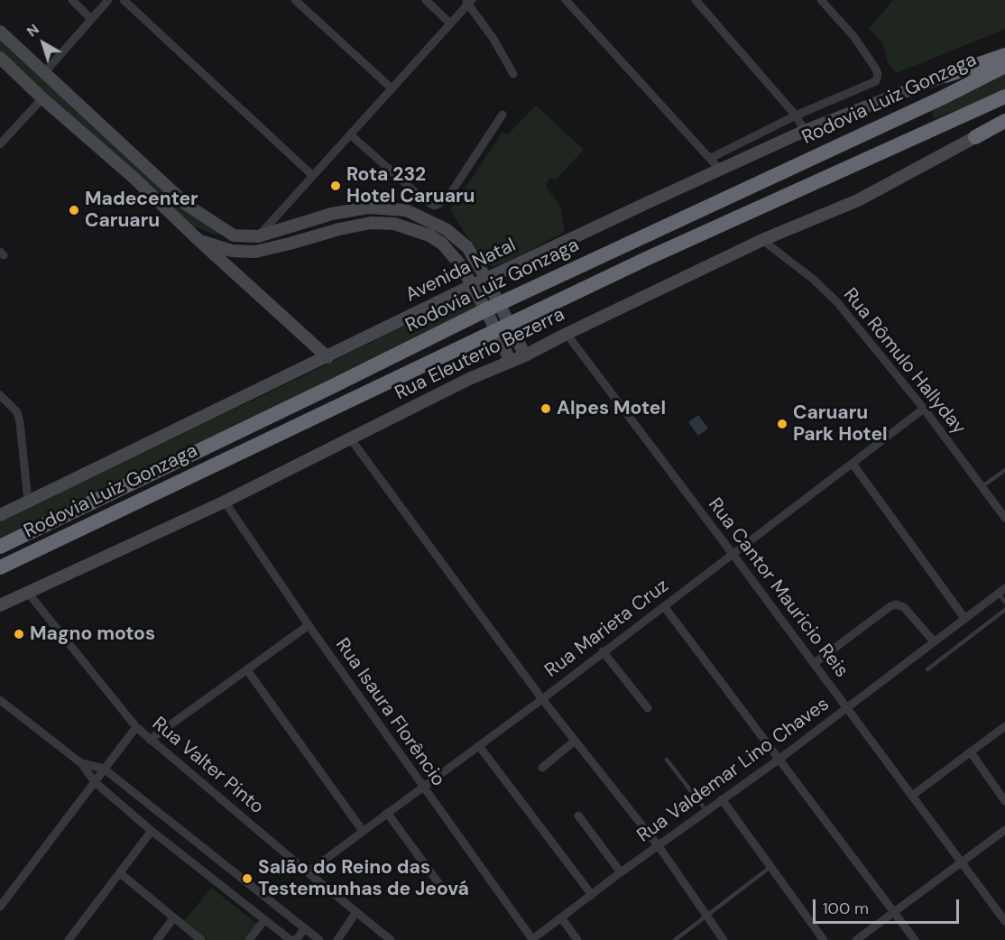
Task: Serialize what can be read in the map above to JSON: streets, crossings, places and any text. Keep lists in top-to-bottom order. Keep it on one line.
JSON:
{"streets":{"highway":["Rodovia Luiz Gonzaga"],"street":["Avenida Natal","Rua Eleuterio Bezerra","Rua Rômulo Hallyday","Rua Cantor Mauricio Reis","Rua Marieta Cruz","Rua Isaura Florêncio","Rua Valter Pinto","Rua Valdemar Lino Chaves"]},"crossings":[["Rua Eleuterio Bezerra","Rua Rômulo Hallyday"],["Rua Eleuterio Bezerra","Rua Cantor Mauricio Reis"],["Rua Eleuterio Bezerra","Rua Isaura Florêncio"],["Rua Eleuterio Bezerra","Rua Valter Pinto"],["Rua Rômulo Hallyday","Rua Marieta Cruz"],["Rua Cantor Mauricio Reis","Rua Marieta Cruz"],["Rua Cantor Mauricio Reis","Rua Valdemar Lino Chaves"],["Rua Marieta Cruz","Rua Isaura Florêncio"],["Rua Marieta Cruz","Rua Valter Pinto"],["Rua Isaura Florêncio","Rua Valdemar Lino Chaves"]],"places":["Rota 232 Hotel Caruaru","Madecenter Caruaru","Alpes Motel","Caruaru Park Hotel","Magno motos","Salão do Reino das Testemunhas de Jeová"],"scale_bar":"100 m","north":"top left"}
